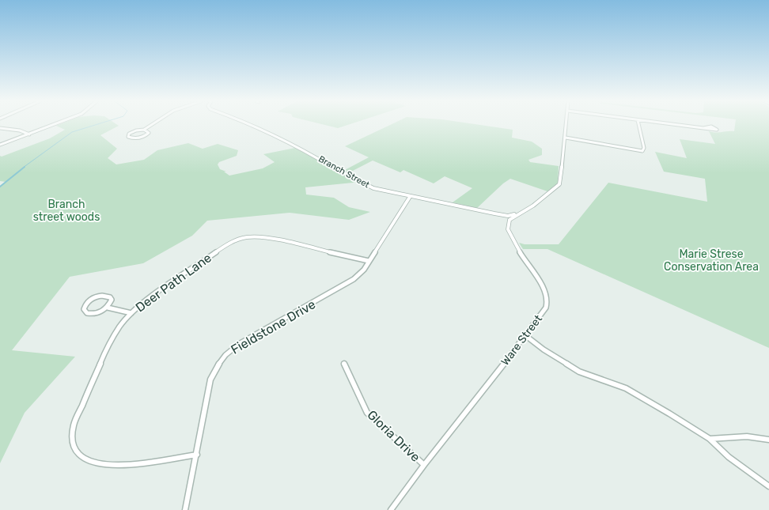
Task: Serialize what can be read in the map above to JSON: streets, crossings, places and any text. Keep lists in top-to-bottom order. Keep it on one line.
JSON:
{"streets":{"street":["Branch Street","Deer Path Lane","Fieldstone Drive","Ware Street","Gloria Drive"]},"crossings":[["Branch Street","Fieldstone Drive"],["Branch Street","Ware Street"],["Deer Path Lane","Fieldstone Drive"],["Ware Street","Gloria Drive"]],"parks":["Branch street woods","Marie Strese Conservation Area"]}
